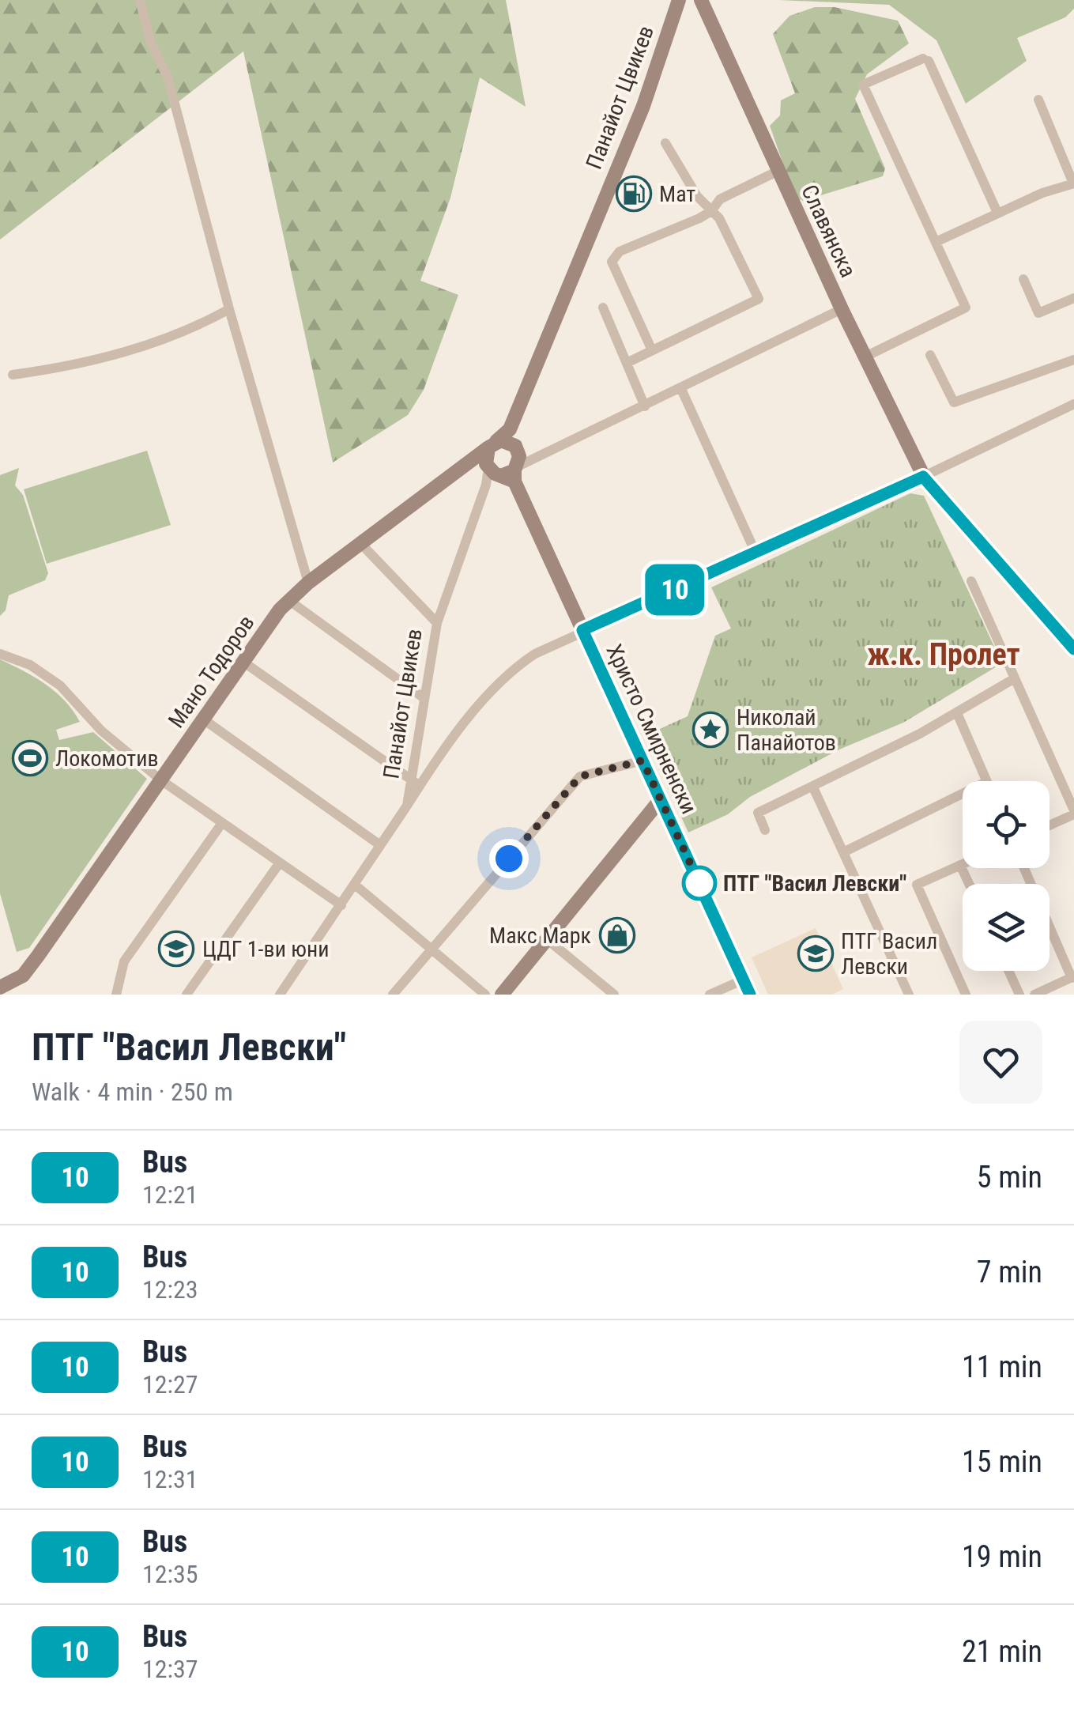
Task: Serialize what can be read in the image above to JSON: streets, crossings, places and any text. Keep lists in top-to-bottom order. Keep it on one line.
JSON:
{"streets":{"street":["Панайот Цвикев","Славянска","Мано Тодоров","Христо Смирненски"]},"crossings":[["Панайот Цвикев","Мано Тодоров"],["Панайот Цвикев","Христо Смирненски"],["Мано Тодоров","Христо Смирненски"]],"districts":["ж.к. Пролет"],"places":{"fuel station":["Мат"],"place":["Николай Панайотов"],"sports":["Локомотив"],"other":["ПТГ \"Васил Левски\""],"shop":["Макс Марк"],"school or university":["ЦДГ 1-ви юни","ПТГ Васил Левски"]},"lines":["bus line 10"],"page":{"on_map":"10","heading":["ПТГ \"Васил Левски\"","Walk · 4 min · 250 m"],"list":[{"mark":"10","name":"Bus","note":"12:21","value":"5 min"},{"mark":"10","name":"Bus","note":"12:23","value":"7 min"},{"mark":"10","name":"Bus","note":"12:27","value":"11 min"},{"mark":"10","name":"Bus","note":"12:31","value":"15 min"},{"mark":"10","name":"Bus","note":"12:35","value":"19 min"},{"mark":"10","name":"Bus","note":"12:37","value":"21 min"}]}}
